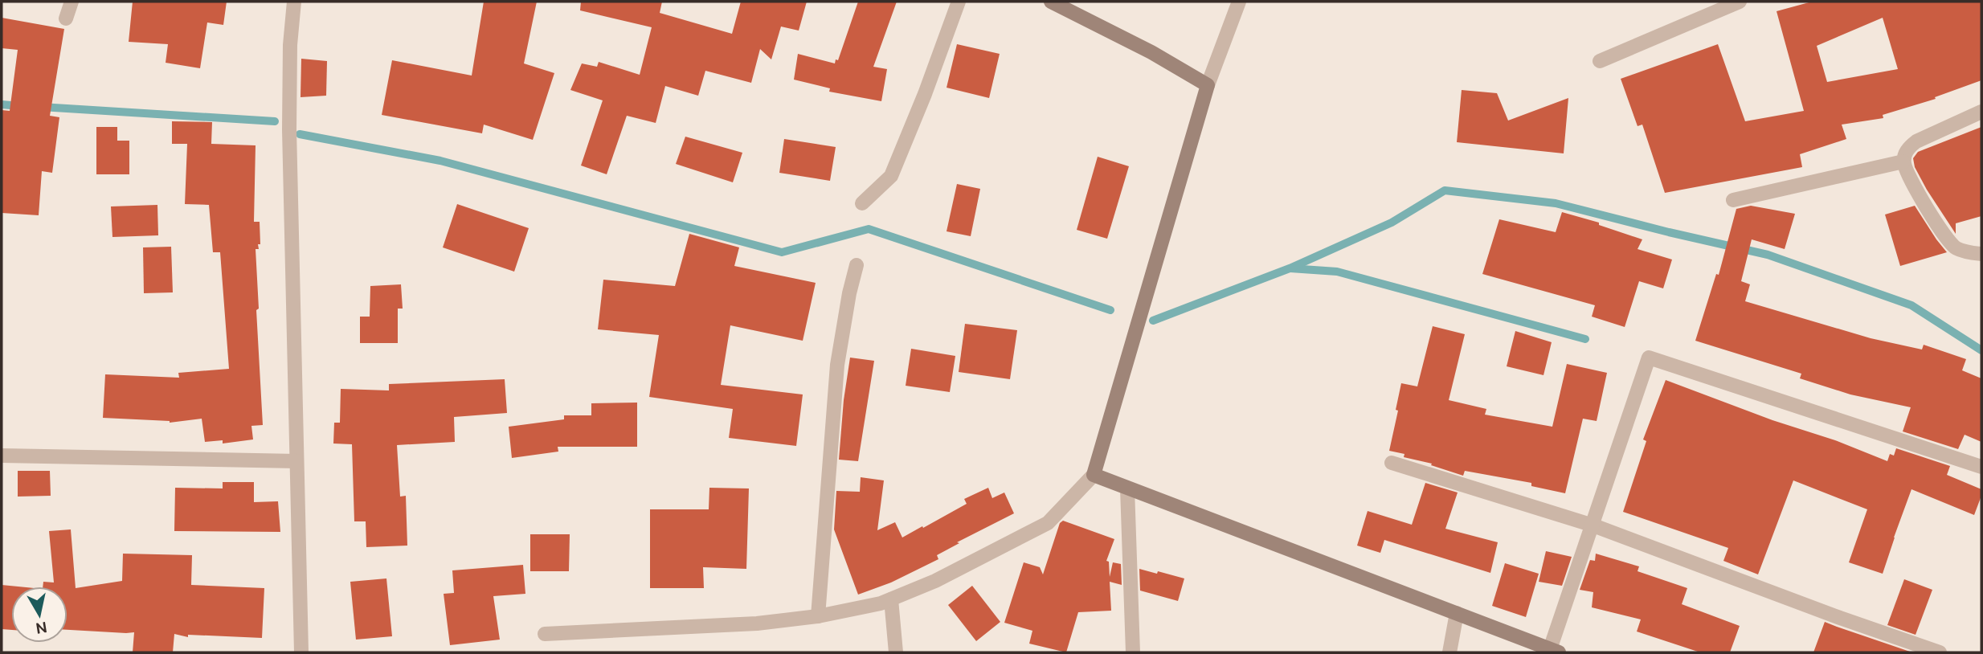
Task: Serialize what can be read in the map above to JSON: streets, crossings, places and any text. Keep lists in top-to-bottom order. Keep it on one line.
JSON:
{"north":"bottom"}
